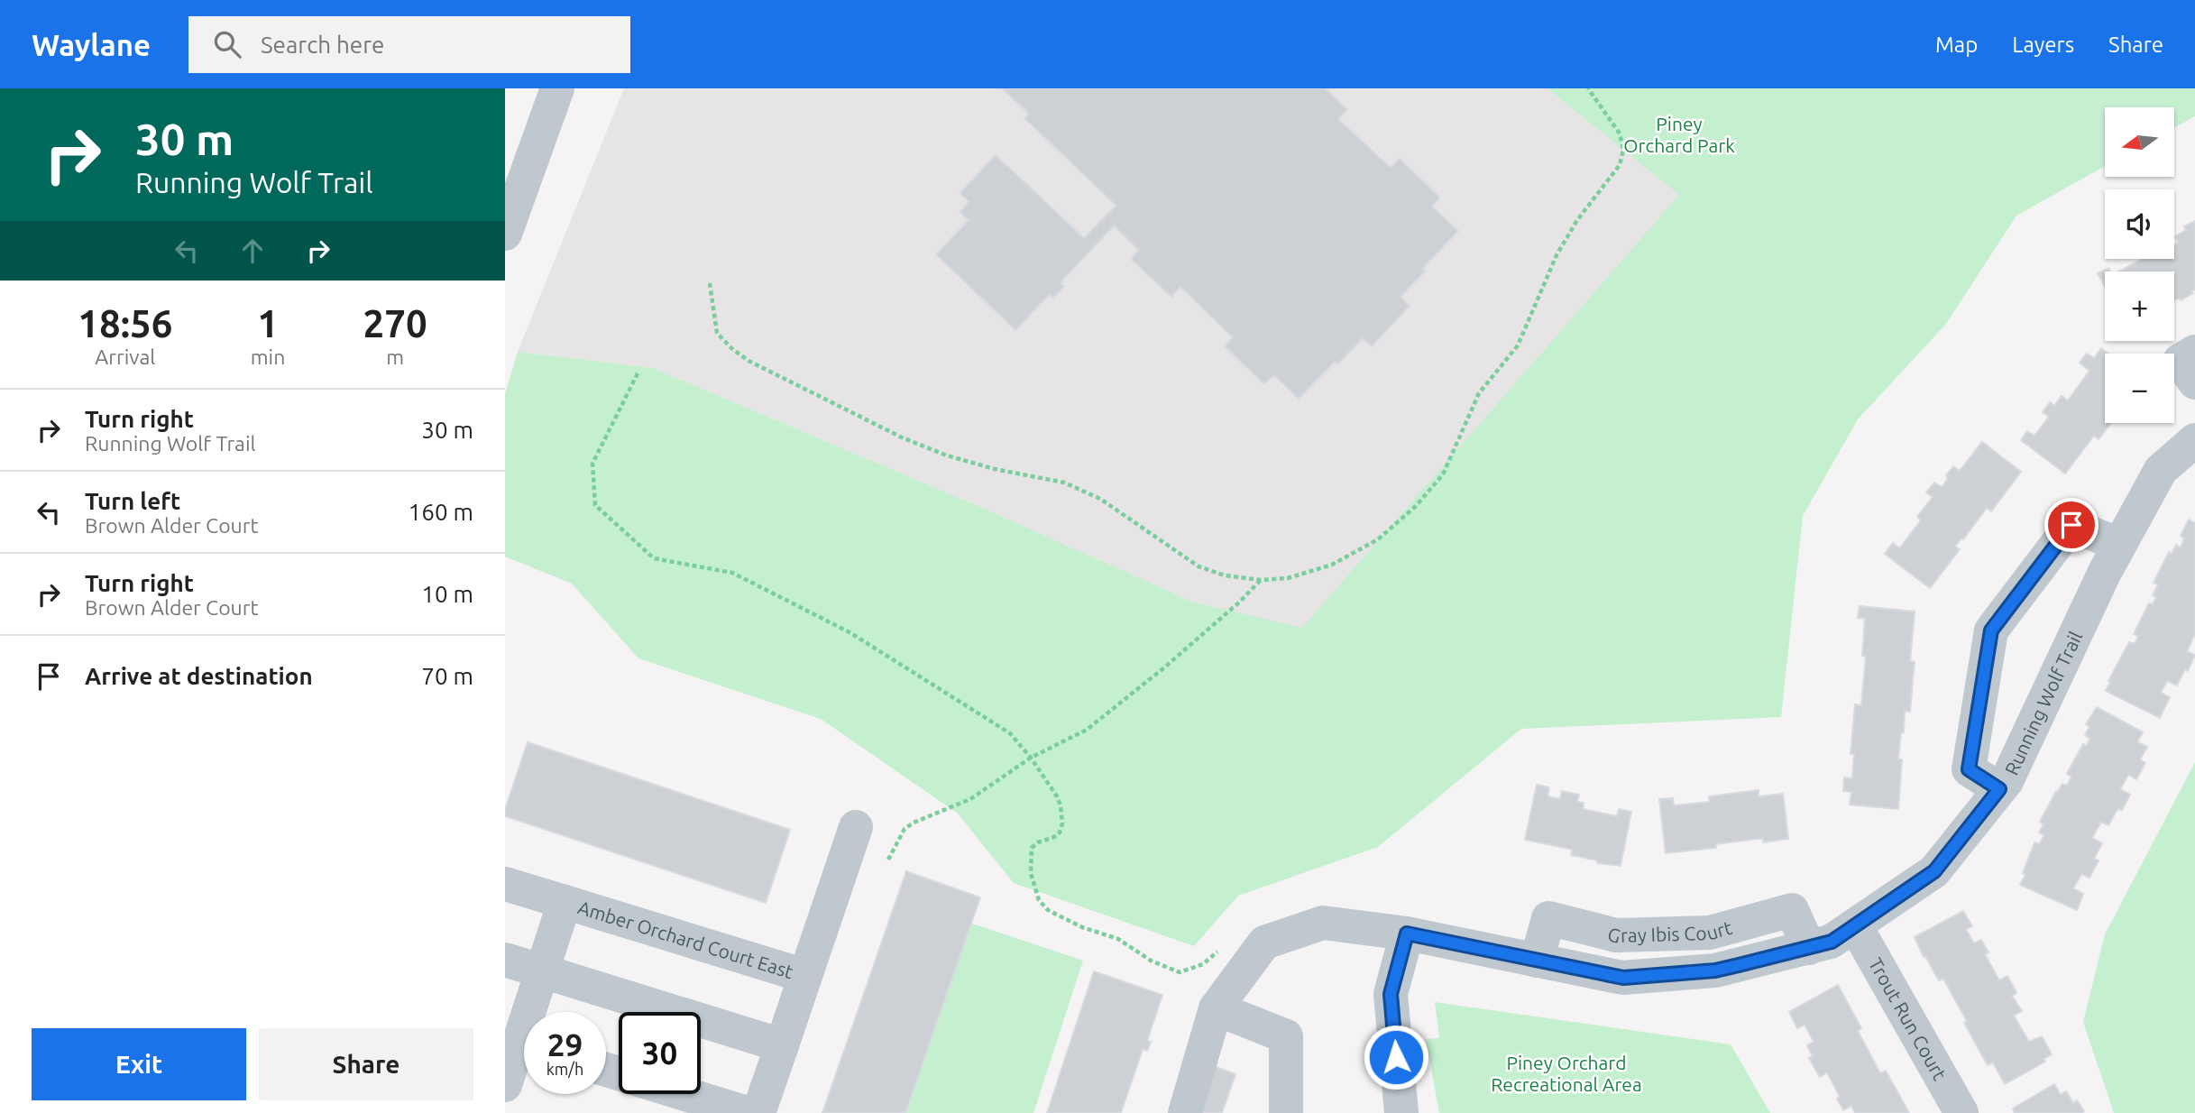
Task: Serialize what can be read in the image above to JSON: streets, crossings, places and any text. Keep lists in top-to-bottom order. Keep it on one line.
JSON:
{"streets":{"street":["Running Wolf Trail","Amber Orchard Court East","Trout Run Court"]},"crossings":[["Running Wolf Trail","Trout Run Court"]],"parks":["Piney Orchard Park","Piney Orchard Recreational Area"],"north":"left","page":{"header":"Waylane","search":"Search here","nav":["Map","Layers","Share"],"turn":["30 m","Running Wolf Trail"],"map_buttons":["+","−"],"eta":["18:56","Arrival","1","min","270","m"],"list":[{"name":"Turn right","note":"Running Wolf Trail","value":"30 m"},{"name":"Turn left","note":"Brown Alder Court","value":"160 m"},{"name":"Turn right","note":"Brown Alder Court","value":"10 m"},{"name":"Arrive at destination","value":"70 m"}],"speed":"29 km/h","limit":"30","buttons":["Exit","Share"]}}
